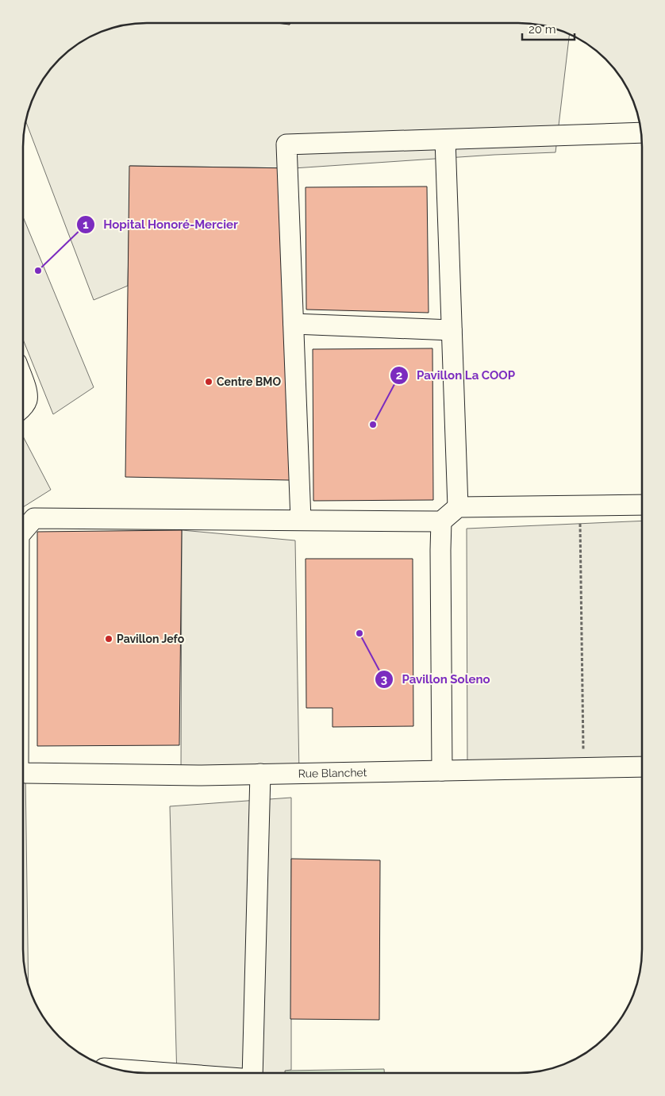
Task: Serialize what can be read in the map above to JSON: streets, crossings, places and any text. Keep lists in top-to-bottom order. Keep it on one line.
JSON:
{"streets":{"street":["Rue Blanchet"]},"places":["Hopital Honoré-Mercier","Centre BMO","Pavillon La COOP","Pavillon Soleno","Pavillon Jefo"],"scale_bar":"20 m"}
